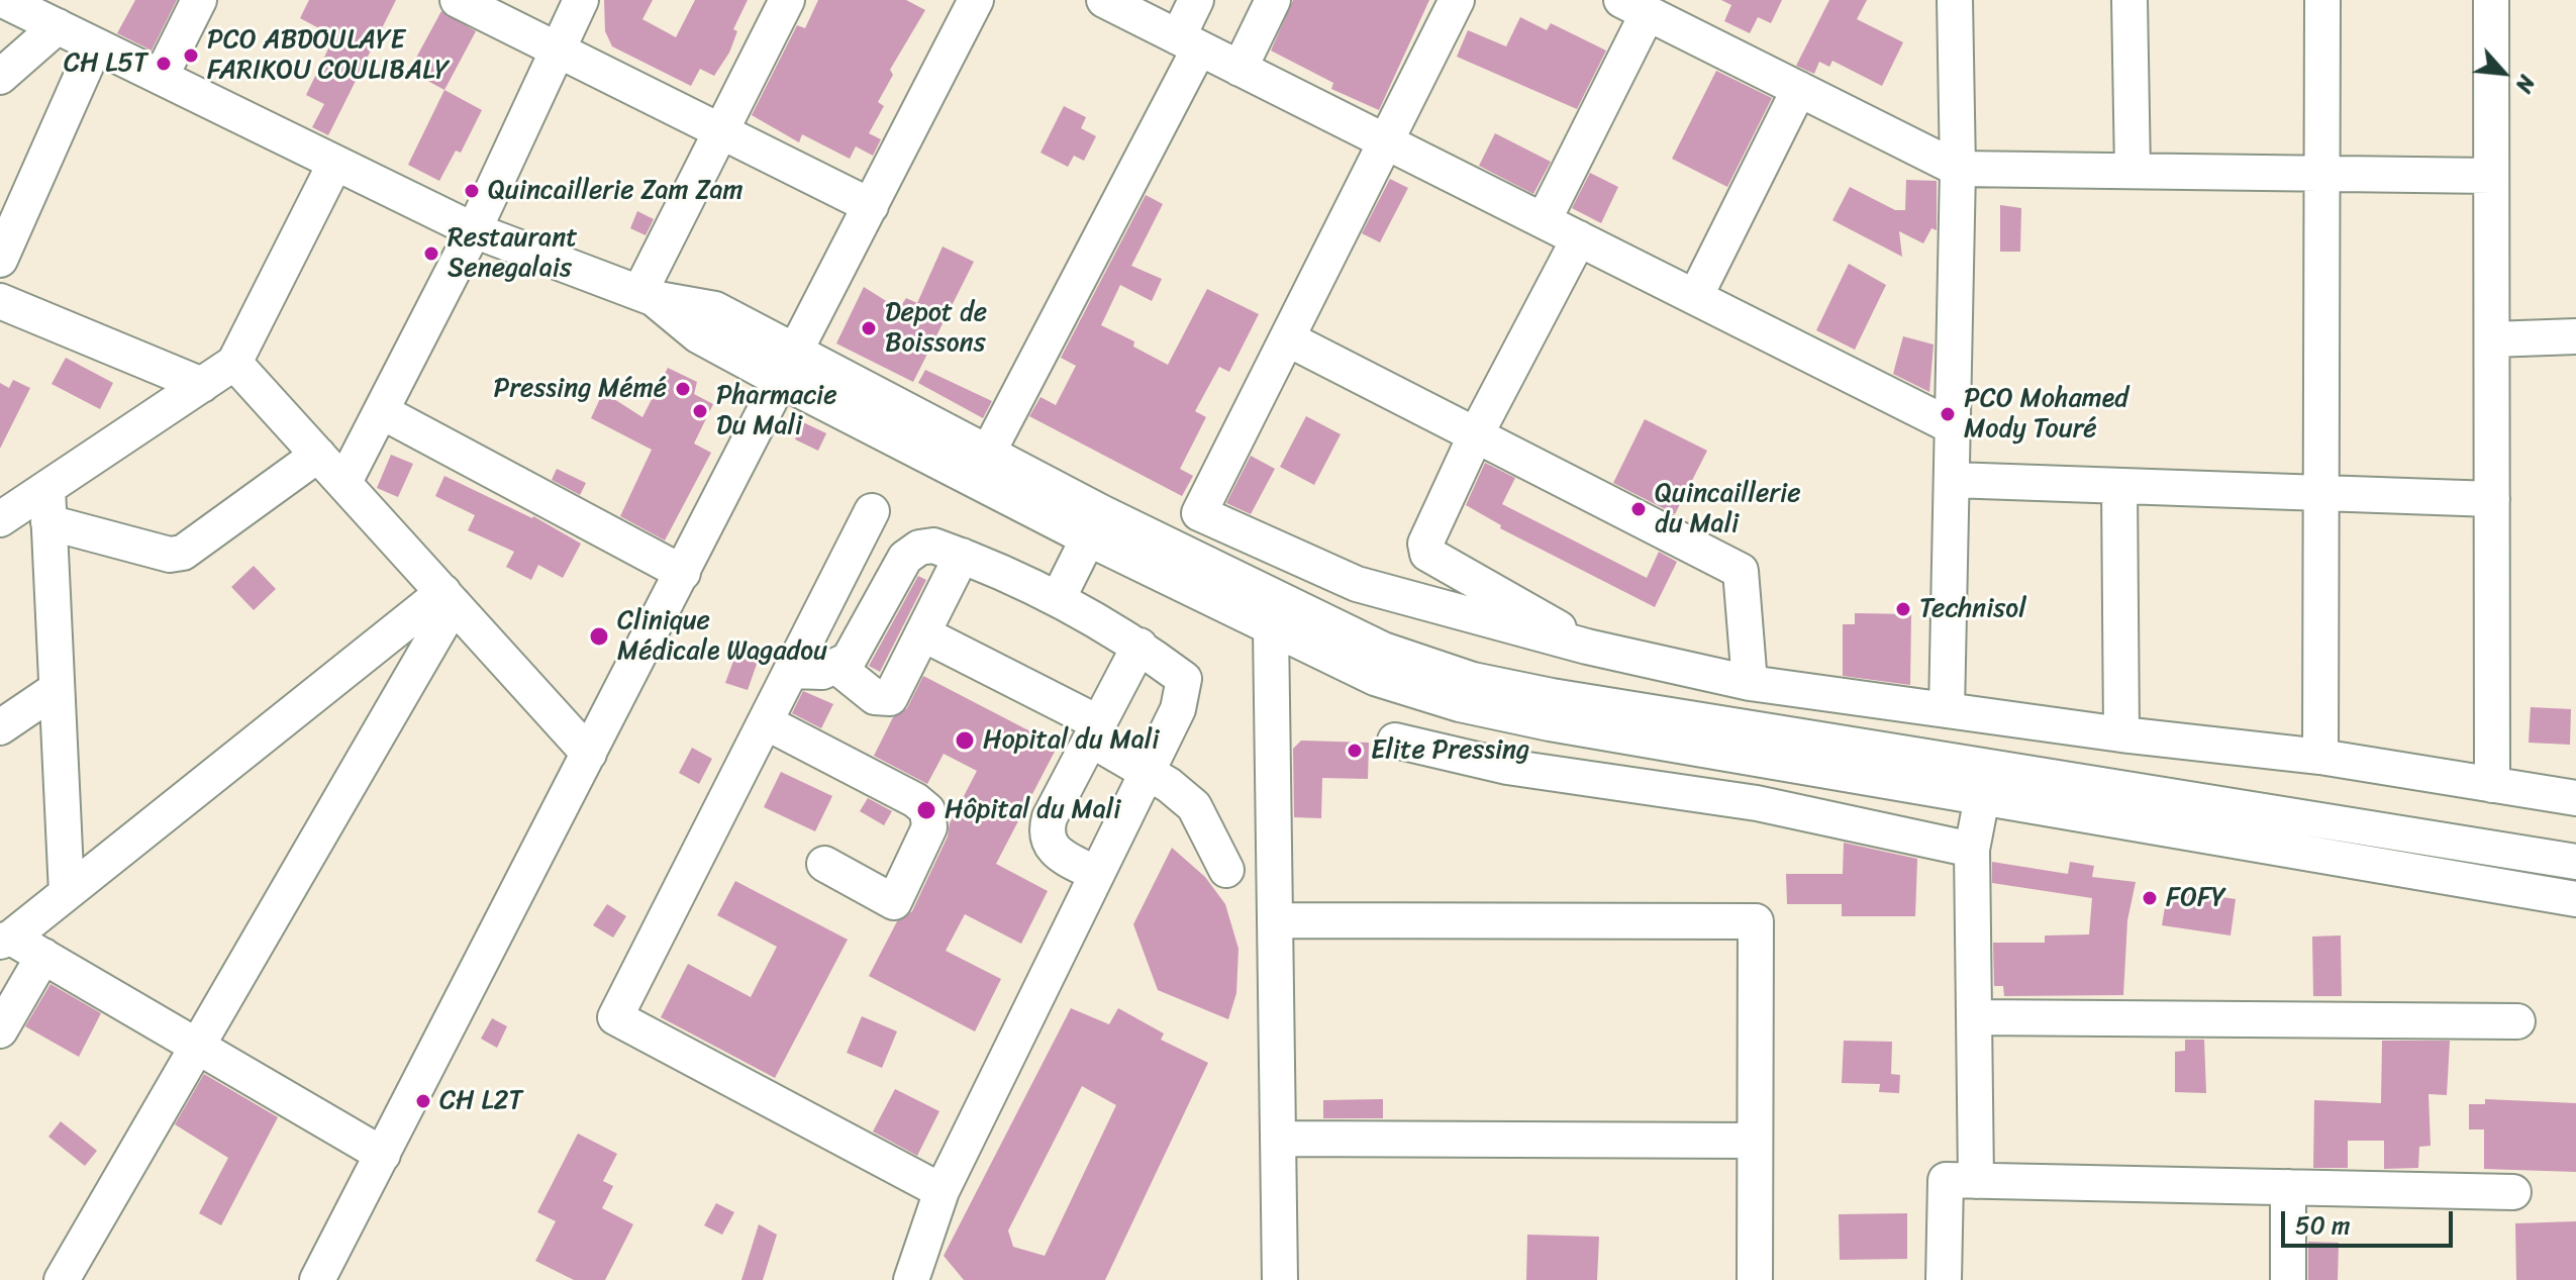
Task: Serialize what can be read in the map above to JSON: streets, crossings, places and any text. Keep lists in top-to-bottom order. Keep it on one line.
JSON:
{"places":["PCO ABDOULAYE FARIKOU COULIBALY","CH L5T","Quincaillerie Zam Zam","Restaurant Senegalais","Depot de Boissons","Pressing Mémé","Pharmacie Du Mali","PCO Mohamed Mody Touré","Quincaillerie du Mali","Technisol","Clinique Médicale Wagadou","Hopital du Mali","Elite Pressing","Hôpital du Mali","FOFY","CH L2T"],"scale_bar":"50 m","north":"bottom right"}
